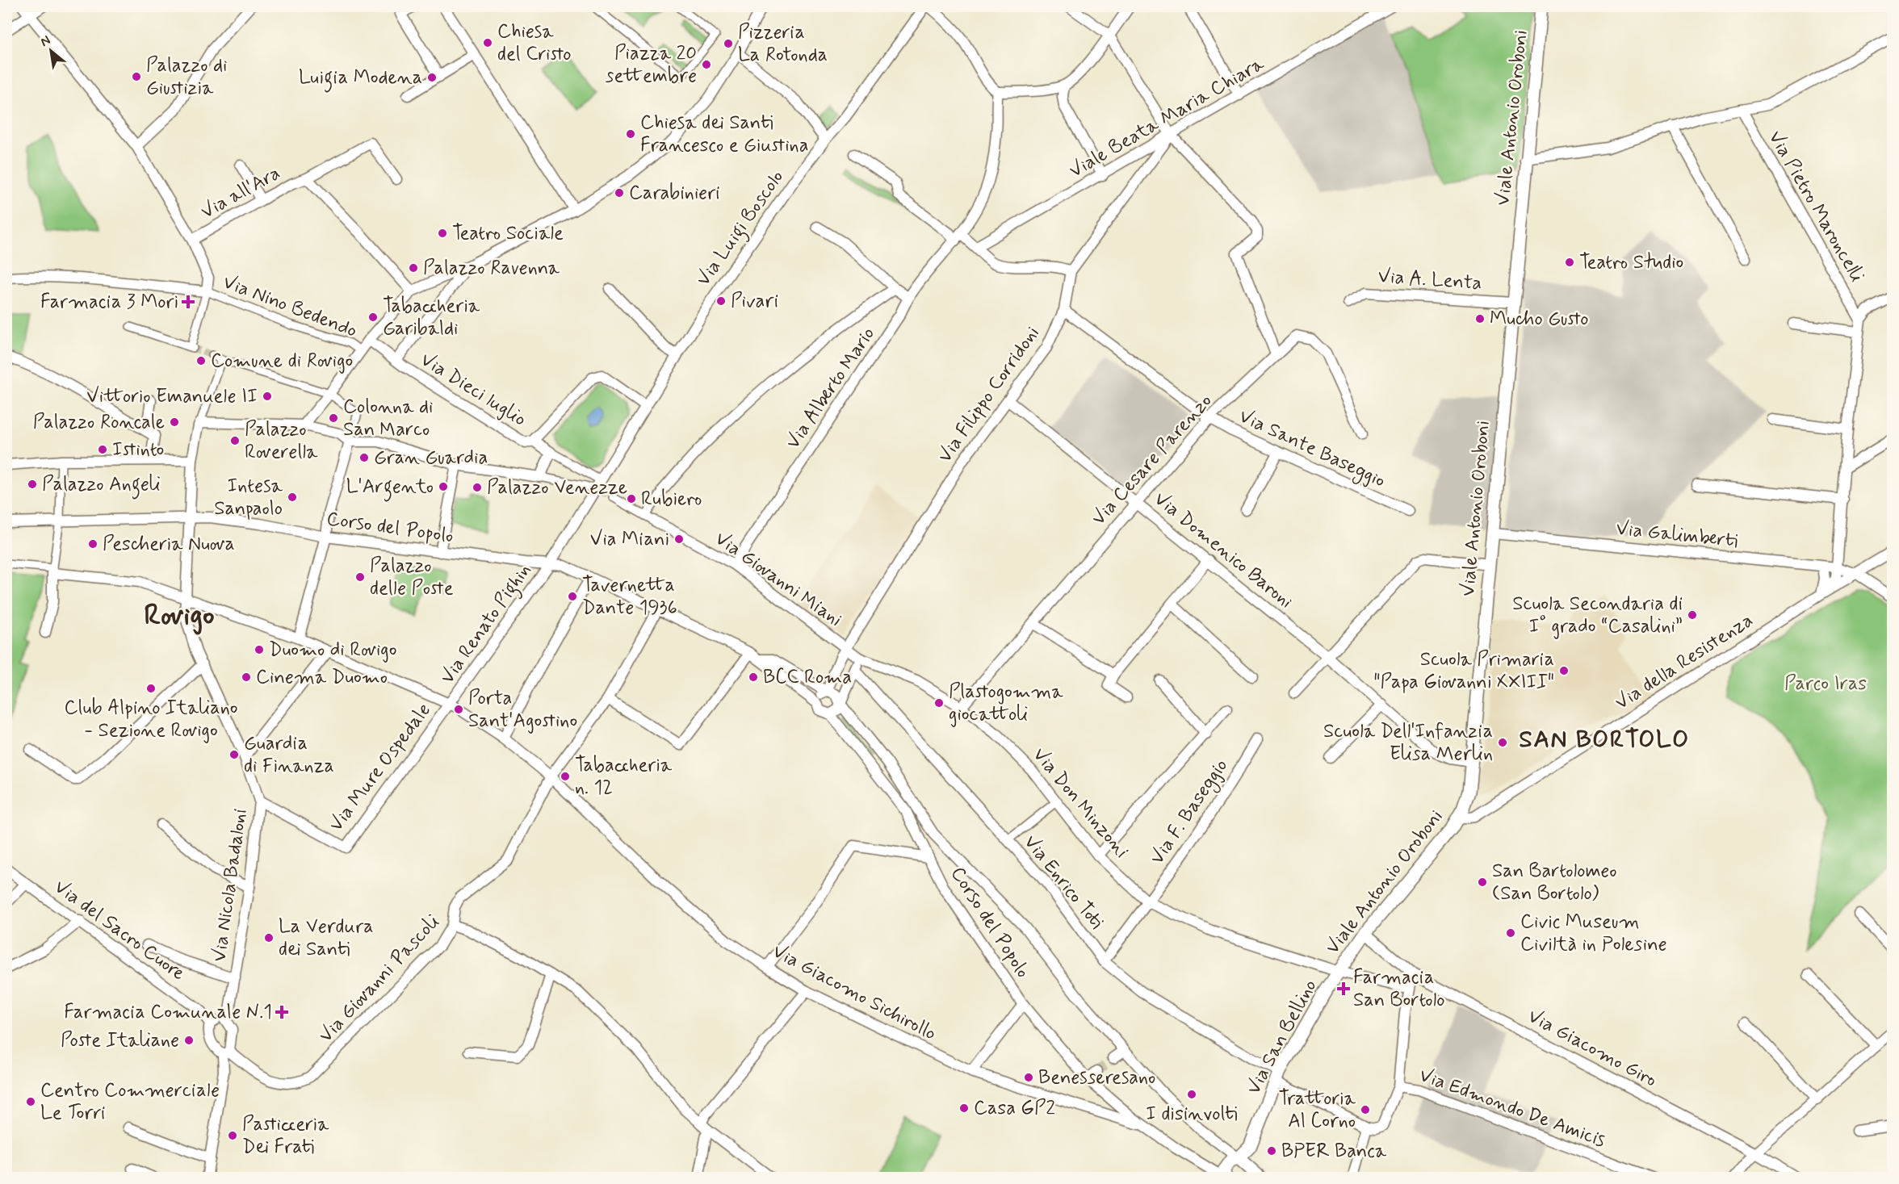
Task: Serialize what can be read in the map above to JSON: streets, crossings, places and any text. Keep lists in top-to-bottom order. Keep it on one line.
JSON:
{"streets":{"street":["Viale Beata Maria Chiara","Viale Antonio Oroboni","Via all'Ara","Via Pietro Maroncelli","Via Luigi Boscolo","Via A. Lenta","Via Nino Bedendo","Via Alberto Mario","Via Dieci luglio","Via Filippo Corridoni","Via Sante Baseggio","Via Cesare Parenzo","Corso del Popolo","Via Galimberti","Via Domenico Baroni","Via Giovanni Miani","Via Renato Pighin","Via della Resistenza","Via Mure Ospedale","Via Don Minzoni","Via F. Baseggio","Via Enrico Toti","Via Nicola Badaloni","Via del Sacro Cuore","Via Giovanni Pascoli","Via Giacomo Sichirollo","Via San Bellino","Via Giacomo Giro","Via Edmondo De Amicis"]},"crossings":[["Viale Beata Maria Chiara","Via Filippo Corridoni"],["Viale Antonio Oroboni","Via Pietro Maroncelli"],["Viale Antonio Oroboni","Via A. Lenta"],["Viale Antonio Oroboni","Via Galimberti"],["Viale Antonio Oroboni","Via Domenico Baroni"],["Viale Antonio Oroboni","Via della Resistenza"],["Viale Antonio Oroboni","Via Don Minzoni"],["Viale Antonio Oroboni","Via San Bellino"],["Viale Antonio Oroboni","Via Giacomo Giro"],["Via Luigi Boscolo","Via Renato Pighin"],["Via Alberto Mario","Via Giovanni Miani"],["Via Filippo Corridoni","Via Sante Baseggio"],["Via Filippo Corridoni","Corso del Popolo"],["Via Filippo Corridoni","Via Domenico Baroni"],["Via Filippo Corridoni","Via Giovanni Miani"],["Via Sante Baseggio","Via Cesare Parenzo"],["Via Cesare Parenzo","Via Domenico Baroni"],["Via Cesare Parenzo","Via Don Minzoni"],["Corso del Popolo","Via Renato Pighin"],["Corso del Popolo","Via Nicola Badaloni"],["Corso del Popolo","Via Giacomo Sichirollo"],["Corso del Popolo","Via San Bellino"],["Via Galimberti","Via della Resistenza"],["Via Giovanni Miani","Via Don Minzoni"],["Via Renato Pighin","Via Mure Ospedale"],["Via Mure Ospedale","Via Nicola Badaloni"],["Via Don Minzoni","Via F. Baseggio"],["Via Don Minzoni","Via San Bellino"],["Via F. Baseggio","Via Enrico Toti"],["Via Enrico Toti","Via San Bellino"],["Via Nicola Badaloni","Via del Sacro Cuore"],["Via del Sacro Cuore","Via Giovanni Pascoli"]],"districts":["Rovigo","SAN BORTOLO"],"parks":["Parco Iras"],"places":{"other":["Chiesa del Cristo","Pizzeria La Rotonda","Piazza 20 settembre","Palazzo di Giustizia","Luigia Modena","Chiesa dei Santi Francesco e Giustina","Carabinieri","Teatro Sociale","Teatro Studio","Palazzo Ravenna","Pivari","Tabaccheria Garibaldi","Mucho Gusto","Comune di Rovigo","Vittorio Emanuele II","Colonna di San Marco","Palazzo Roncale","Palazzo Roverella","Istinto","Gran Guardia","Palazzo Angeli","L'Argento","Palazzo Venezze","Intesa Sanpaolo","Rubiero","Via Miani","Pescheria Nuova","Palazzo delle Poste","Tavernetta Dante 1936","Scuola Secondaria di I° grado “Casalini”","Duomo di Rovigo","Scuola Primaria \"Papa Giovanni XXIII\"","Cinema Duomo","BCC Roma","Club Alpino Italiano - Sezione Rovigo","Plastogomma giocattoli","Porta Sant'Agostino","Scuola Dell'Infanzia Elisa Merlin","Guardia di Finanza","Tabaccheria n. 12","San Bartolomeo (San Bortolo)","Civic Museum Civiltà in Polesine","La Verdura dei Santi","Poste Italiane","Benesseresano","I disinvolti","Centro Commerciale Le Torri","Casa GP2","Trattoria Al Corno","Pasticceria Dei Frati","BPER Banca"],"health":["Farmacia 3 Mori","Farmacia San Bortolo","Farmacia Comunale N.1"]},"north":"top left"}
